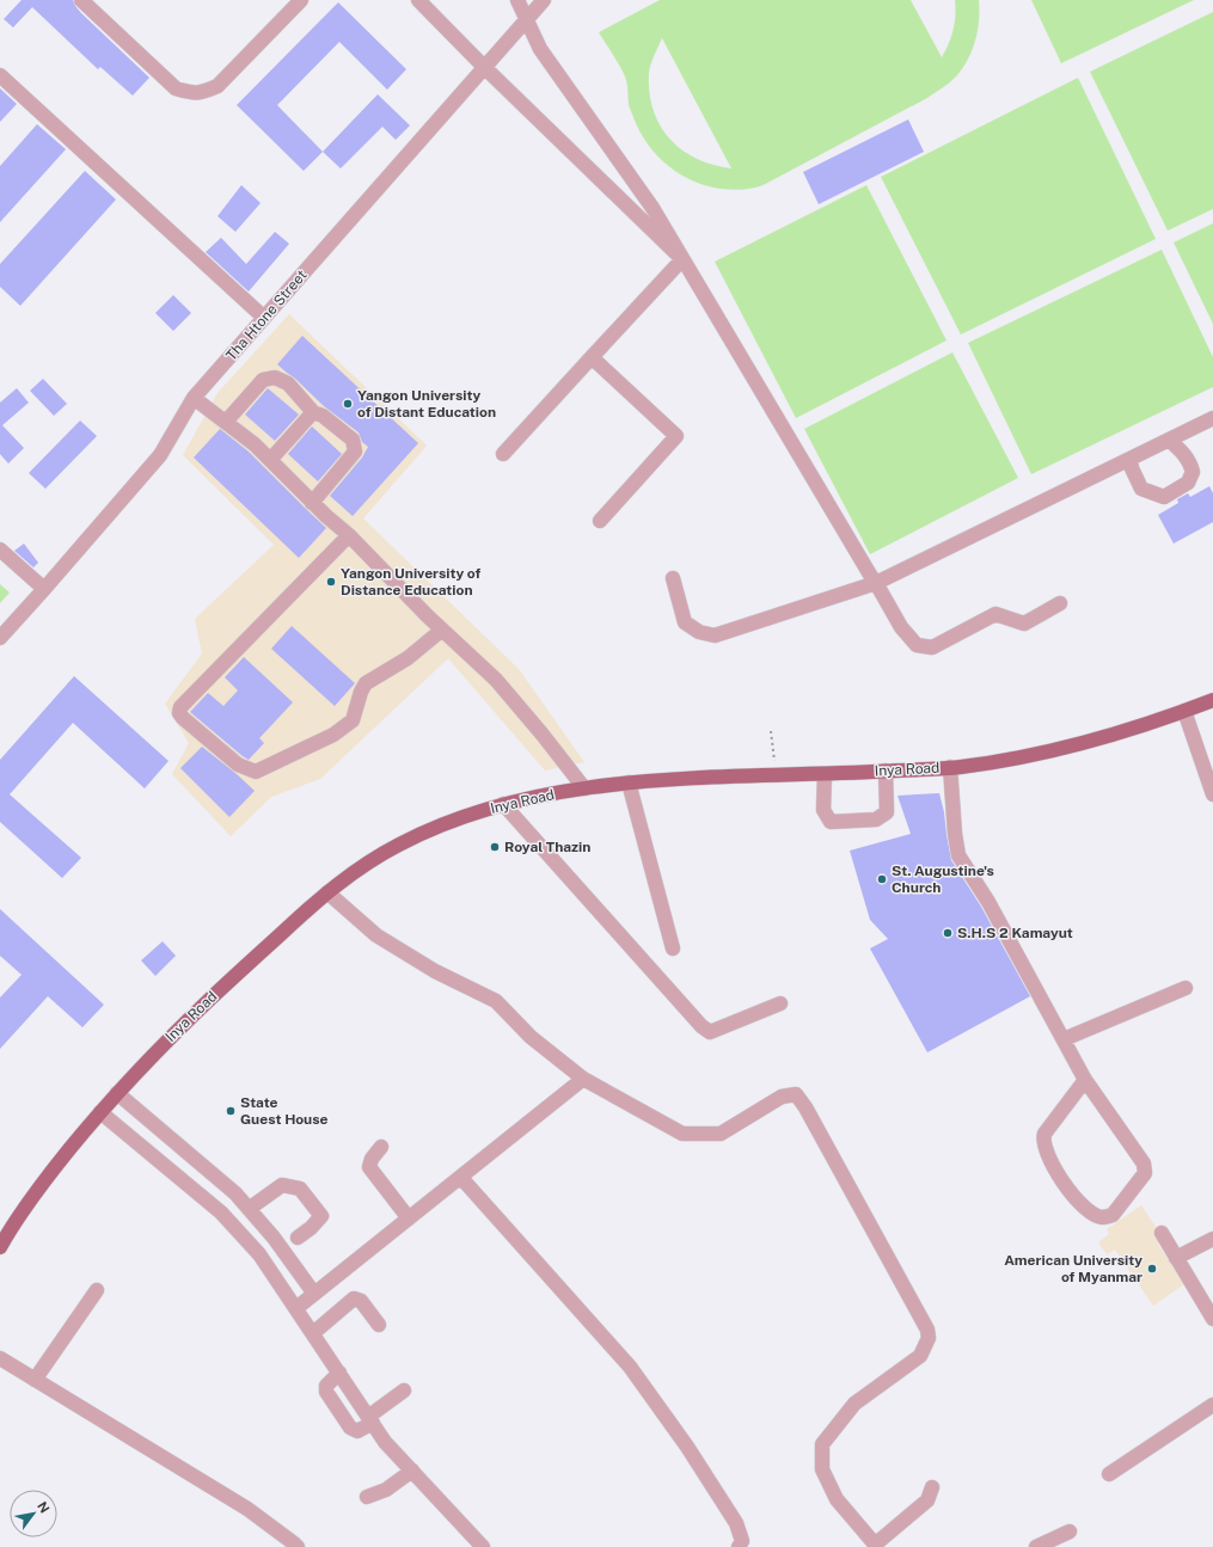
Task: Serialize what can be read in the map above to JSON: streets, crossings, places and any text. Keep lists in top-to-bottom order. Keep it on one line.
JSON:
{"streets":{"main road":["Inya Road"],"street":["Tha Htone Street"]},"places":["Yangon University of Distant Education","Yangon University of Distance Education","Royal Thazin","St. Augustine's Church","S.H.S 2 Kamayut","State Guest House","American University of Myanmar"],"north":"top right"}
